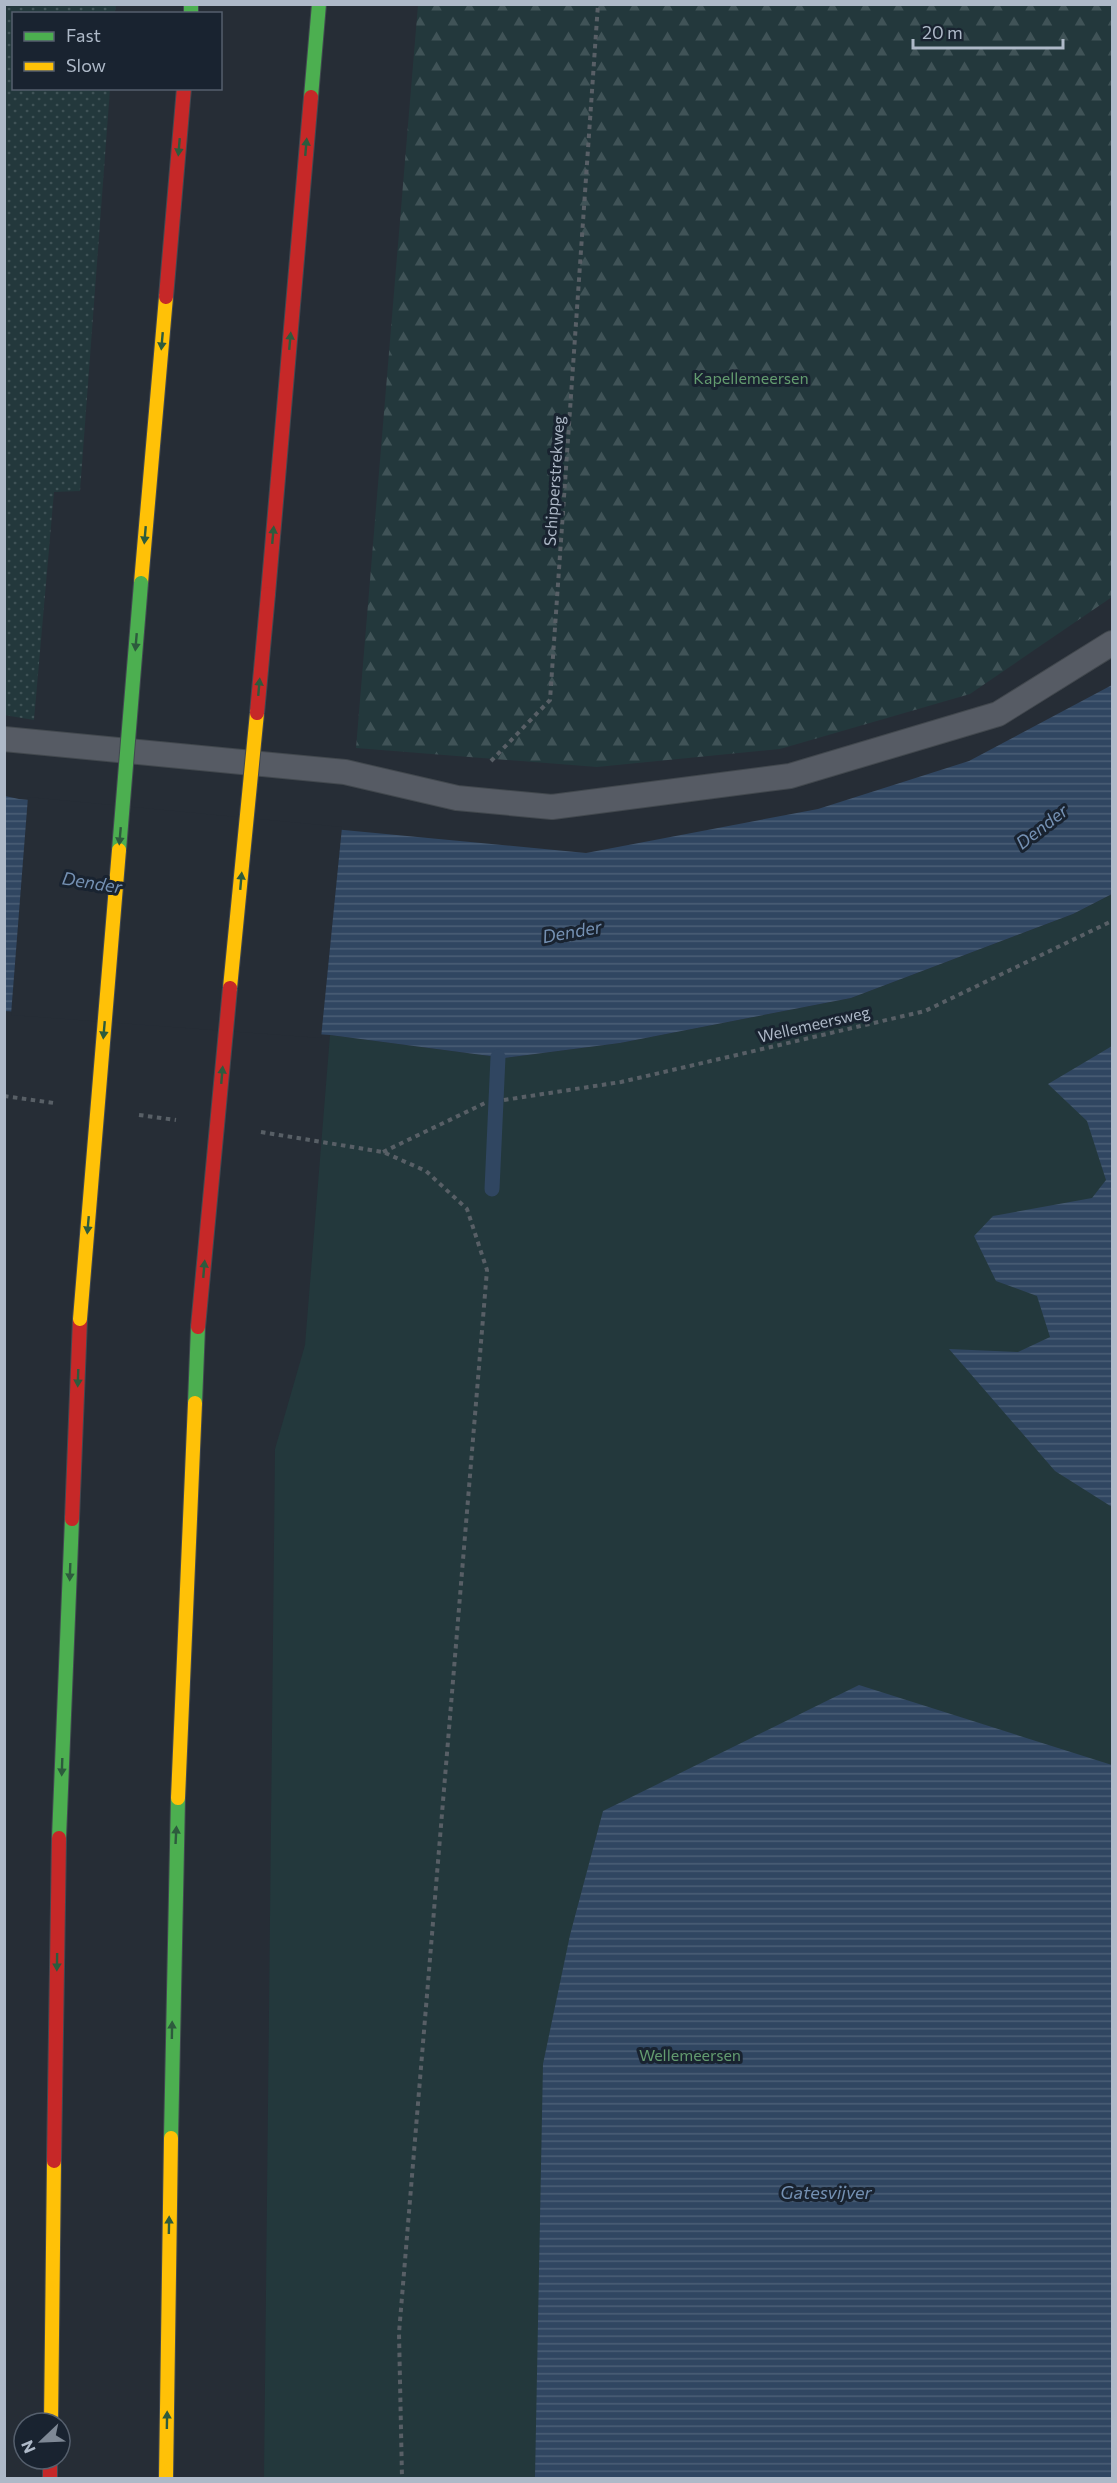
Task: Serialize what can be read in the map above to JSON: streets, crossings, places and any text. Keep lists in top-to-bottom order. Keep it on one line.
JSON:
{"streets":{"path":["Schipperstrekweg","Wellemeersweg"]},"water":["Dender","Gatesvijver"],"parks":["Kapellemeersen","Wellemeersen"],"legend":["Fast","Slow"],"scale_bar":"20 m","north":"bottom left"}
